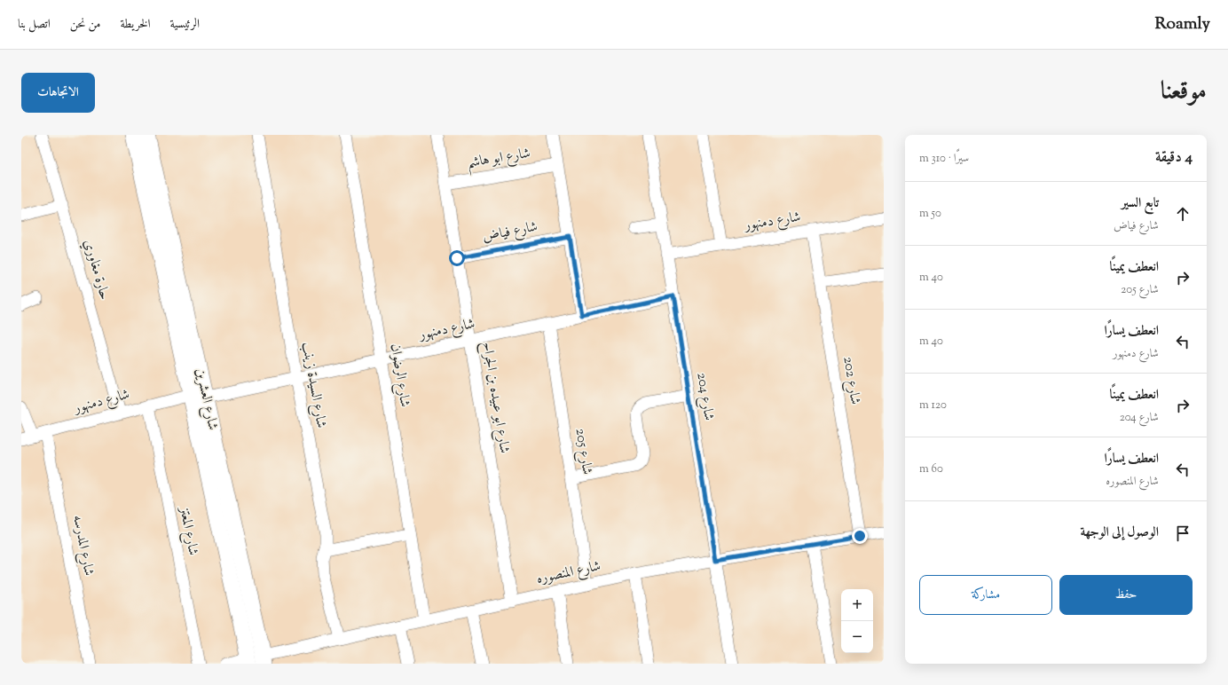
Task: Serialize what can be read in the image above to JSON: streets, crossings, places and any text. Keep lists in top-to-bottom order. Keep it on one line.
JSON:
{"streets":{"street":["شارع ابو هاشم","شارع دمنهور","شارع فياض","حارة مغاوري","شارع الرضوان","شارع 202","شارع السيدة زينب","شارع 204","شارع ابو عبيده بن الجراح","شارع العشرين","شارع 205","شارع المعتز","شارع المدرسه","شارع المنصوره"]},"crossings":[["شارع ابو هاشم","شارع ابو عبيده بن الجراح"],["شارع دمنهور","حارة مغاوري"],["شارع دمنهور","شارع الرضوان"],["شارع دمنهور","شارع 202"],["شارع دمنهور","شارع السيدة زينب"],["شارع دمنهور","شارع 204"],["شارع دمنهور","شارع ابو عبيده بن الجراح"],["شارع دمنهور","شارع العشرين"],["شارع دمنهور","شارع 205"],["شارع دمنهور","شارع المعتز"],["شارع دمنهور","شارع المدرسه"],["شارع فياض","شارع ابو عبيده بن الجراح"],["شارع الرضوان","شارع المنصوره"],["شارع 202","شارع المنصوره"],["شارع السيدة زينب","شارع المنصوره"],["شارع 204","شارع المنصوره"],["شارع ابو عبيده بن الجراح","شارع المنصوره"],["شارع العشرين","شارع المنصوره"],["شارع 205","شارع المنصوره"]],"page":{"header":"Roamly","nav":["الرئيسية","الخريطة","من نحن","اتصل بنا"],"title":"موقعنا","buttons":["الاتجاهات",["حفظ","مشاركة"]],"heading":["4 دقيقة","سيرًا · 310 m"],"list":[["تابع السير","شارع فياض","50 m"],["انعطف يمينًا","شارع 205","40 m"],["انعطف يسارًا","شارع دمنهور","40 m"],["انعطف يمينًا","شارع 204","120 m"],["انعطف يسارًا","شارع المنصوره","60 m"],"الوصول إلى الوجهة"],"map_buttons":["+","−"]}}
